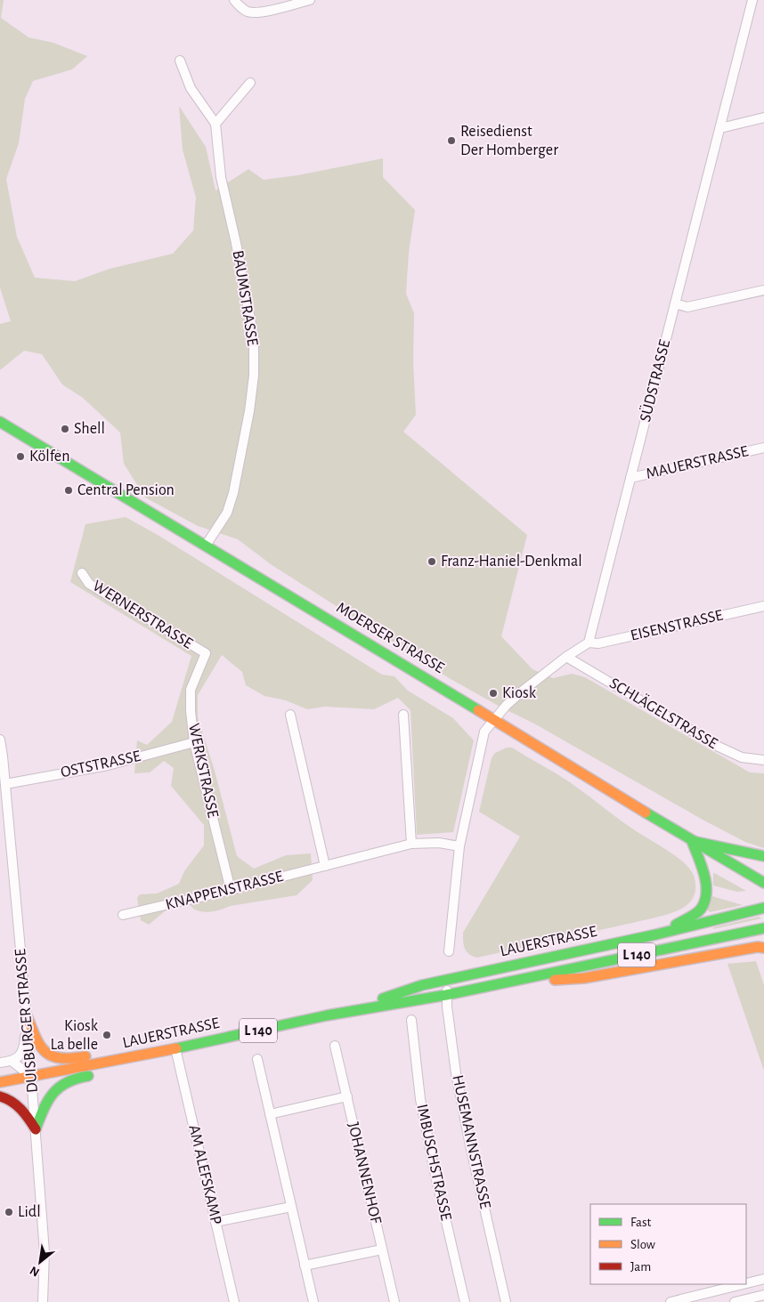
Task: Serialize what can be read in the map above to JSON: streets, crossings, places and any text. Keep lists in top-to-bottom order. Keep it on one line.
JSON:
{"streets":{"main road":["MOERSER STRASSE","LAUERSTRASSE","L 140"],"street":["BAUMSTRASSE","SÜDSTRASSE","MAUERSTRASSE","WERNERSTRASSE","EISENSTRASSE","SCHLÄGELSTRASSE","OSTSTRASSE","WERKSTRASSE","KNAPPENSTRASSE","DUISBURGER STRASSE","HUSEMANNSTRASSE","IMBUSCHSTRASSE","JOHANNENHOF","AM ALEFSKAMP"]},"crossings":[["BAUMSTRASSE","MOERSER STRASSE"],["SÜDSTRASSE","MAUERSTRASSE"],["SÜDSTRASSE","EISENSTRASSE"],["WERNERSTRASSE","WERKSTRASSE"],["OSTSTRASSE","WERKSTRASSE"],["OSTSTRASSE","DUISBURGER STRASSE"],["WERKSTRASSE","KNAPPENSTRASSE"],["LAUERSTRASSE","DUISBURGER STRASSE"],["LAUERSTRASSE","HUSEMANNSTRASSE"],["LAUERSTRASSE","AM ALEFSKAMP"]],"places":["Reisedienst Der Homberger","Shell","Kölfen","Central Pension","Franz-Haniel-Denkmal","Kiosk","Kiosk La belle","Lidl"],"legend":["Fast","Slow","Jam"],"north":"bottom left"}
